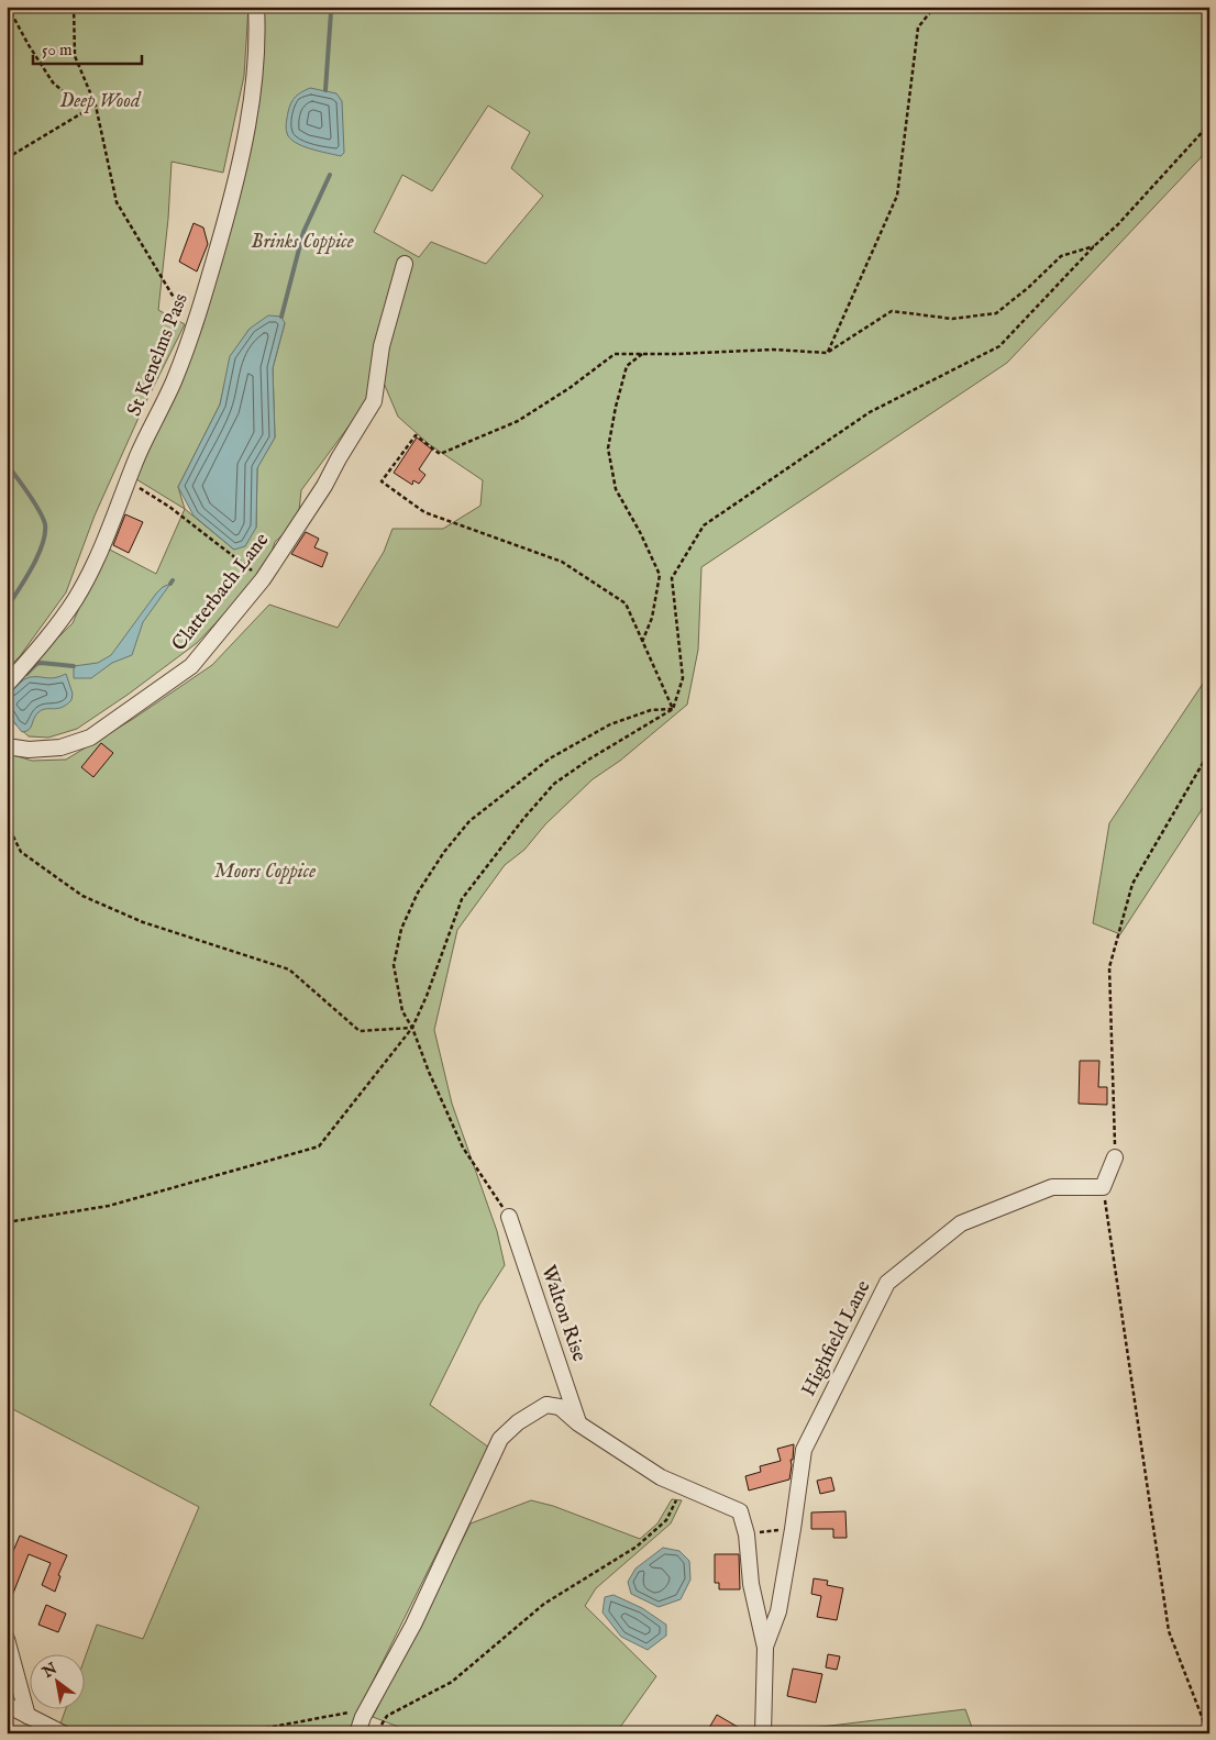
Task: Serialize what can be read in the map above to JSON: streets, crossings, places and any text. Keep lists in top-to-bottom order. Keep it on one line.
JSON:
{"streets":{"street":["St Kenelms Pass","Clatterbach Lane","Walton Rise","Highfield Lane"]},"parks":["Deep Wood","Brinks Coppice","Moors Coppice"],"scale_bar":"50 m","north":"top left"}
